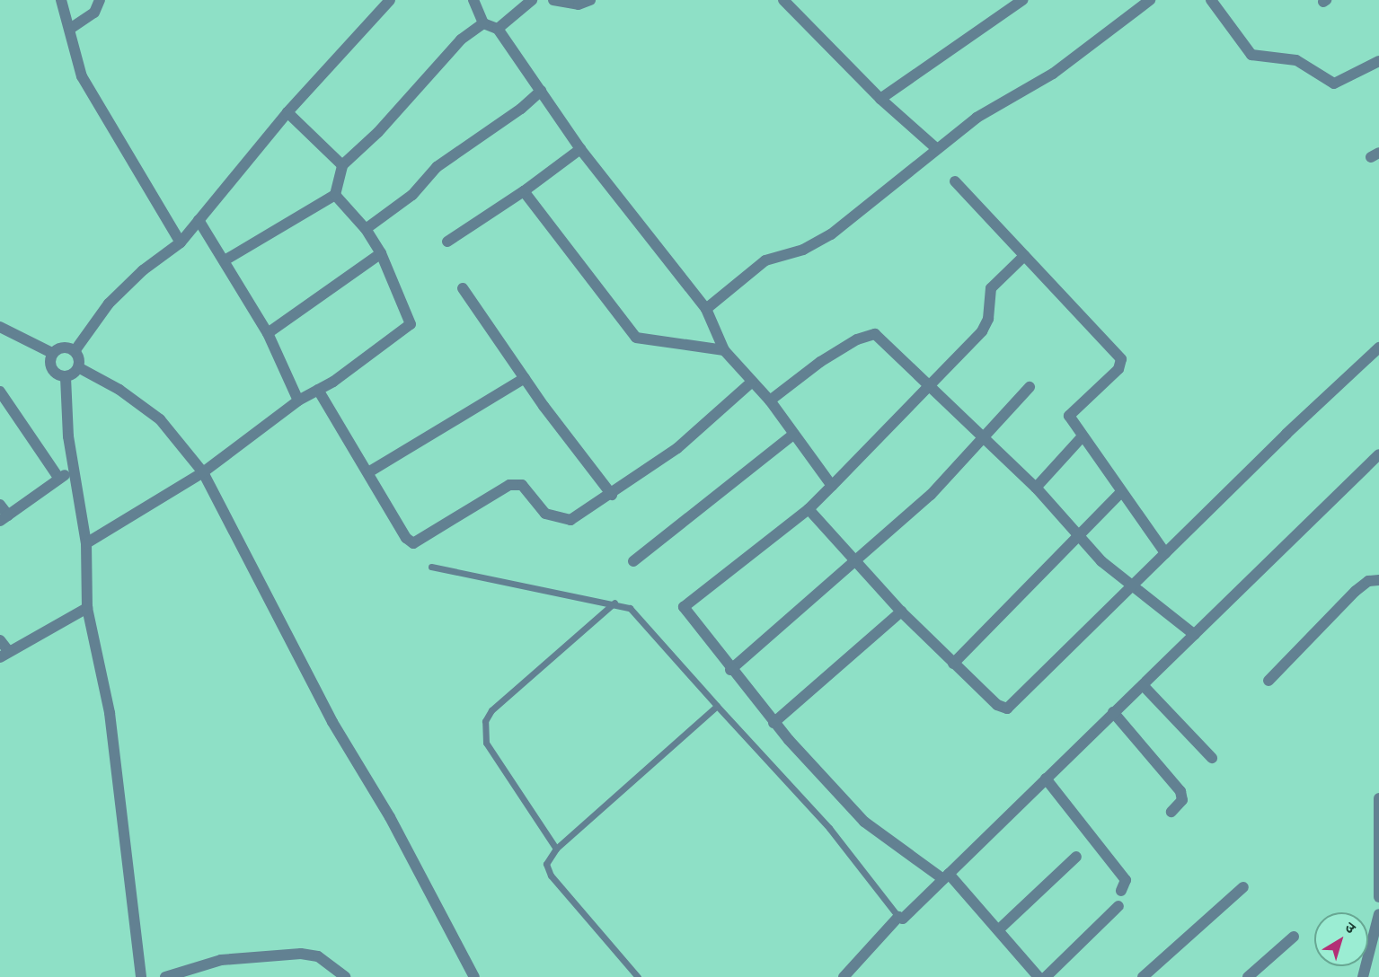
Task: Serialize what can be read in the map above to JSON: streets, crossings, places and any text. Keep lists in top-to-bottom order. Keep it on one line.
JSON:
{"north":"top right"}
